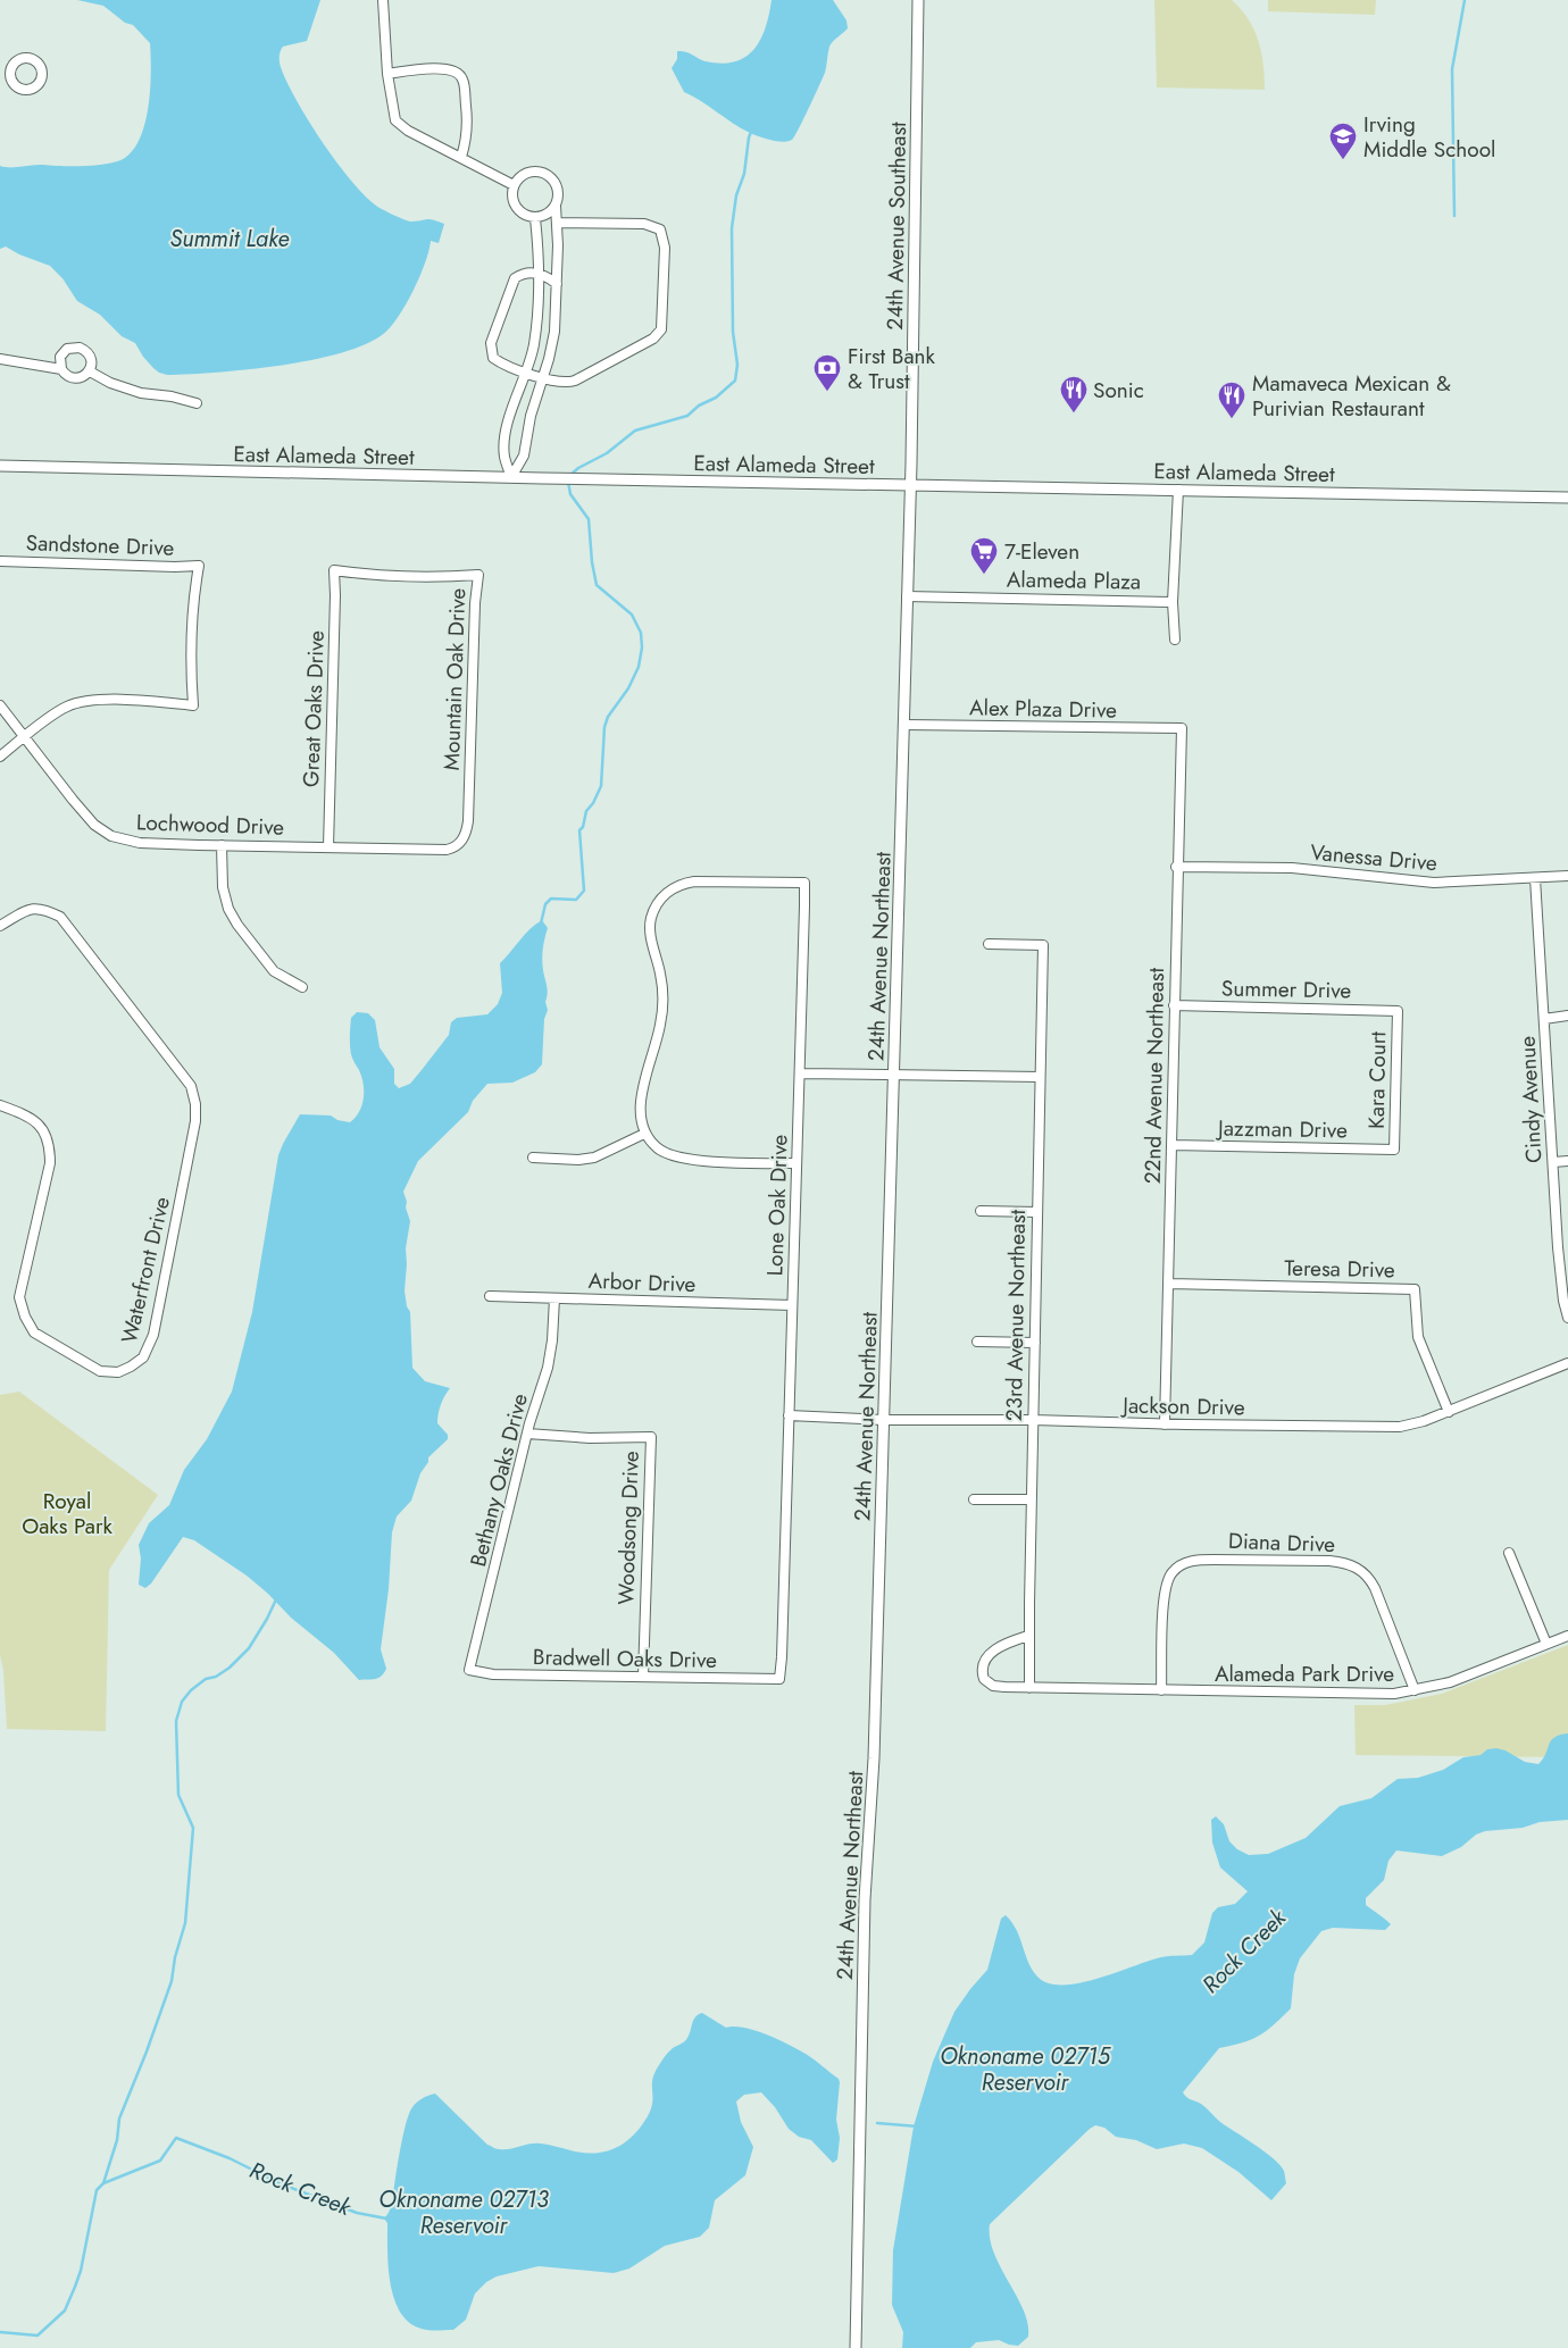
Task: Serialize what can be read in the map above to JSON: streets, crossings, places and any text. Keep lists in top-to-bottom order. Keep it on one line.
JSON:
{"streets":{"street":["24th Avenue Southeast","East Alameda Street","Sandstone Drive","Alameda Plaza","Mountain Oak Drive","Great Oaks Drive","Alex Plaza Drive","Lochwood Drive","Vanessa Drive","24th Avenue Northeast","Summer Drive","22nd Avenue Northeast","Kara Court","Cindy Avenue","Jazzman Drive","Lone Oak Drive","Teresa Drive","Waterfront Drive","Arbor Drive","23rd Avenue Northeast","Jackson Drive","Bethany Oaks Drive","Woodsong Drive","Diana Drive","Bradwell Oaks Drive","Alameda Park Drive"]},"crossings":[["24th Avenue Southeast","East Alameda Street"],["24th Avenue Southeast","24th Avenue Northeast"],["East Alameda Street","24th Avenue Northeast"],["Sandstone Drive","Lochwood Drive"],["Alameda Plaza","24th Avenue Northeast"],["Mountain Oak Drive","Great Oaks Drive"],["Mountain Oak Drive","Lochwood Drive"],["Great Oaks Drive","Lochwood Drive"],["Alex Plaza Drive","24th Avenue Northeast"],["Alex Plaza Drive","22nd Avenue Northeast"],["Vanessa Drive","22nd Avenue Northeast"],["Vanessa Drive","Cindy Avenue"],["24th Avenue Northeast","Jackson Drive"],["Summer Drive","22nd Avenue Northeast"],["Summer Drive","Kara Court"],["22nd Avenue Northeast","Jazzman Drive"],["22nd Avenue Northeast","Teresa Drive"],["22nd Avenue Northeast","Jackson Drive"],["Kara Court","Jazzman Drive"],["Lone Oak Drive","Arbor Drive"],["Lone Oak Drive","Jackson Drive"],["Lone Oak Drive","Bradwell Oaks Drive"],["Teresa Drive","Jackson Drive"],["Arbor Drive","Bethany Oaks Drive"],["23rd Avenue Northeast","Jackson Drive"],["23rd Avenue Northeast","Alameda Park Drive"],["Bethany Oaks Drive","Woodsong Drive"],["Bethany Oaks Drive","Bradwell Oaks Drive"],["Woodsong Drive","Bradwell Oaks Drive"],["Diana Drive","Alameda Park Drive"]],"water":["Summit Lake","Rock Creek","Oknoname 02715 Reservoir","Oknoname 02713 Reservoir"],"parks":["Royal Oaks Park"],"places":{"school or university":["Irving Middle School"],"bank":["First Bank & Trust"],"restaurant":["Sonic","Mamaveca Mexican & Purivian Restaurant"],"supermarket":["7-Eleven"]}}
